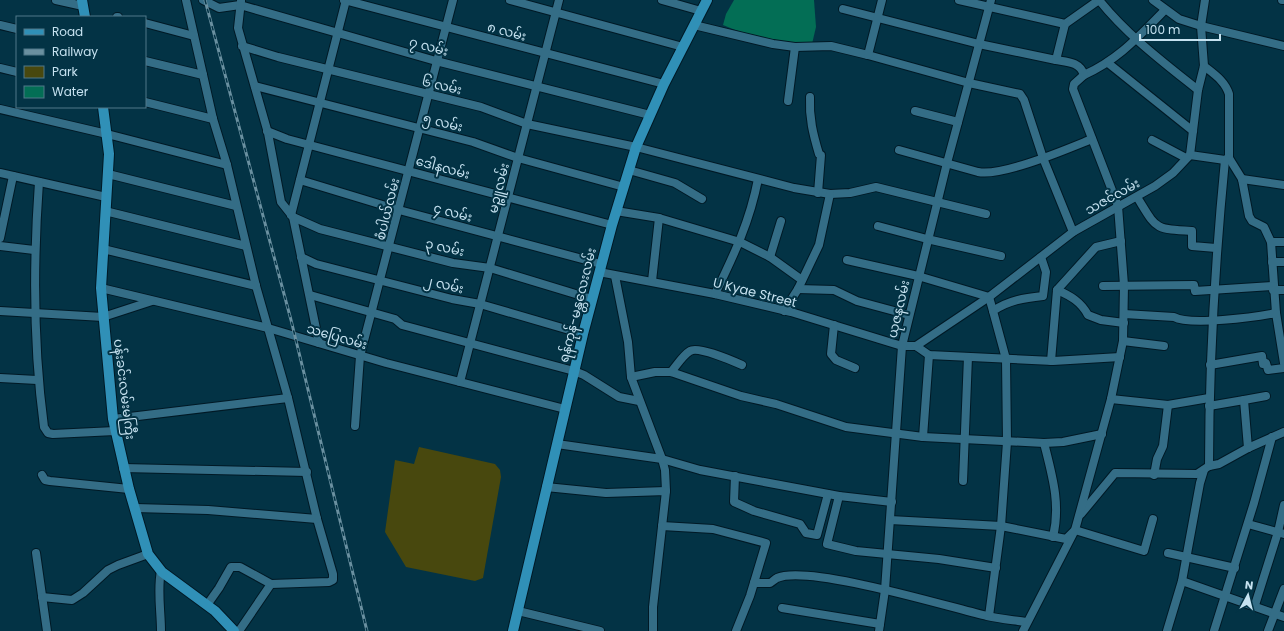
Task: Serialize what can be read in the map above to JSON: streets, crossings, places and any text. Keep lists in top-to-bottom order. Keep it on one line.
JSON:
{"streets":{"main road":["ရန်ကုန်-မန္တလေးလမ်း","ပန်းခင်းလမ်းမကြီး"],"street":["၈ လမ်း","၇ လမ်း","၆ လမ်း","၅ လမ်း","ဒေါနလမ်း","မဉ္ဇူလမ်း","သဇင်လမ်း","စံပါယ်လမ်း","၄ လမ်း","၃ လမ်း","၂ လမ်း","U Kyae Street","ယုဇနလမ်း","သပြေလမ်း"]},"crossings":[["၈ လမ်း","မဉ္ဇူလမ်း"],["၈ လမ်း","စံပါယ်လမ်း"],["၈ လမ်း","ရန်ကုန်-မန္တလေးလမ်း"],["၇ လမ်း","မဉ္ဇူလမ်း"],["၇ လမ်း","စံပါယ်လမ်း"],["၇ လမ်း","ရန်ကုန်-မန္တလေးလမ်း"],["၆ လမ်း","မဉ္ဇူလမ်း"],["၆ လမ်း","စံပါယ်လမ်း"],["၆ လမ်း","ရန်ကုန်-မန္တလေးလမ်း"],["၆ လမ်း","ယုဇနလမ်း"],["၅ လမ်း","မဉ္ဇူလမ်း"],["၅ လမ်း","စံပါယ်လမ်း"],["၅ လမ်း","ရန်ကုန်-မန္တလေးလမ်း"],["ဒေါနလမ်း","မဉ္ဇူလမ်း"],["ဒေါနလမ်း","စံပါယ်လမ်း"],["ဒေါနလမ်း","ရန်ကုန်-မန္တလေးလမ်း"],["မဉ္ဇူလမ်း","၄ လမ်း"],["မဉ္ဇူလမ်း","၃ လမ်း"],["မဉ္ဇူလမ်း","၂ လမ်း"],["မဉ္ဇူလမ်း","သပြေလမ်း"],["သဇင်လမ်း","U Kyae Street"],["စံပါယ်လမ်း","၄ လမ်း"],["စံပါယ်လမ်း","၃ လမ်း"],["စံပါယ်လမ်း","၂ လမ်း"],["စံပါယ်လမ်း","သပြေလမ်း"],["၄ လမ်း","U Kyae Street"],["၄ လမ်း","ရန်ကုန်-မန္တလေးလမ်း"],["၃ လမ်း","ရန်ကုန်-မန္တလေးလမ်း"],["၂ လမ်း","ရန်ကုန်-မန္တလေးလမ်း"],["U Kyae Street","ရန်ကုန်-မန္တလေးလမ်း"],["U Kyae Street","ယုဇနလမ်း"],["ရန်ကုန်-မန္တလေးလမ်း","သပြေလမ်း"],["သပြေလမ်း","ပန်းခင်းလမ်းမကြီး"]],"legend":["Road","Railway","Park","Water"],"scale_bar":"100 m","north":"top"}
